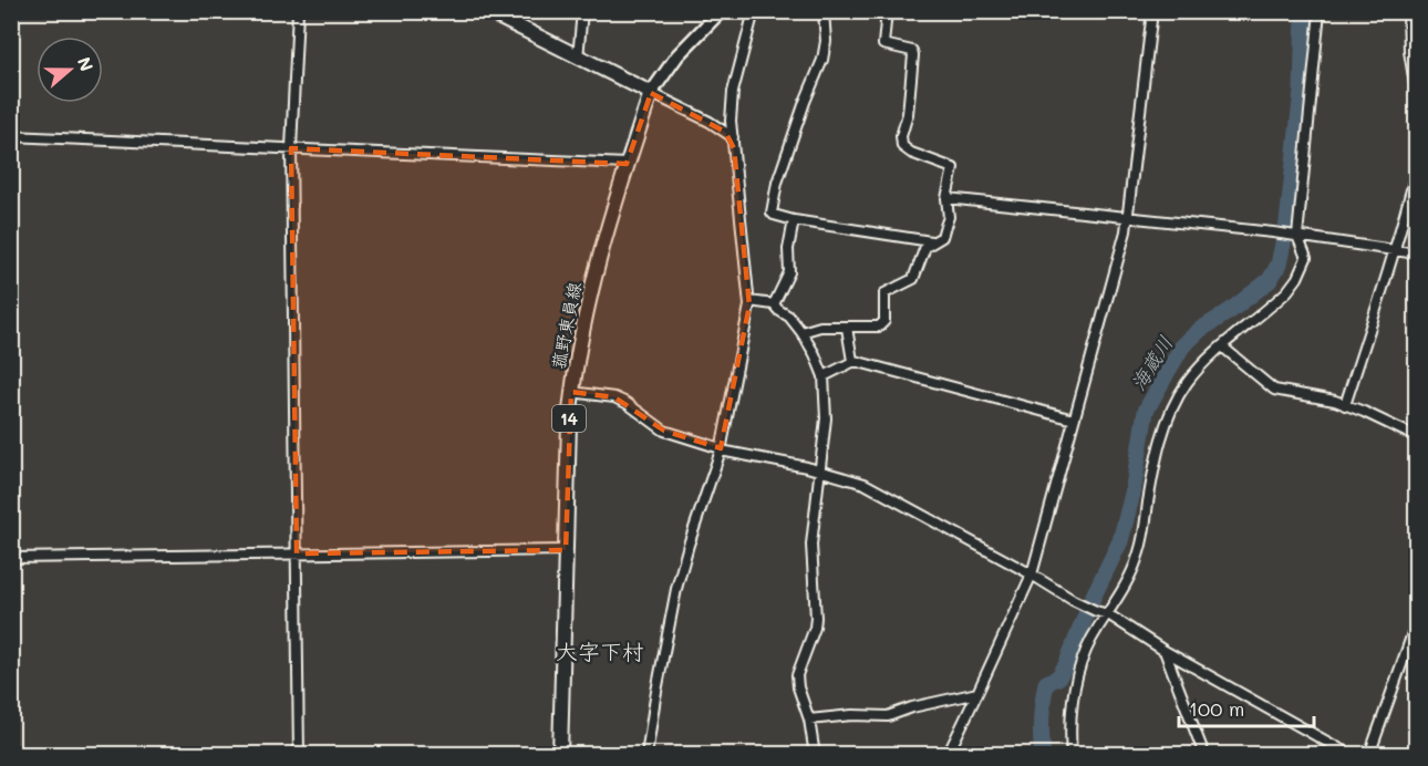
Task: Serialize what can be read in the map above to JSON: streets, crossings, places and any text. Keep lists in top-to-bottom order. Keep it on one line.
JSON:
{"streets":{"main road":["菰野東員線","14"]},"districts":["大字下村"],"water":["海蔵川"],"scale_bar":"100 m","north":"right"}
